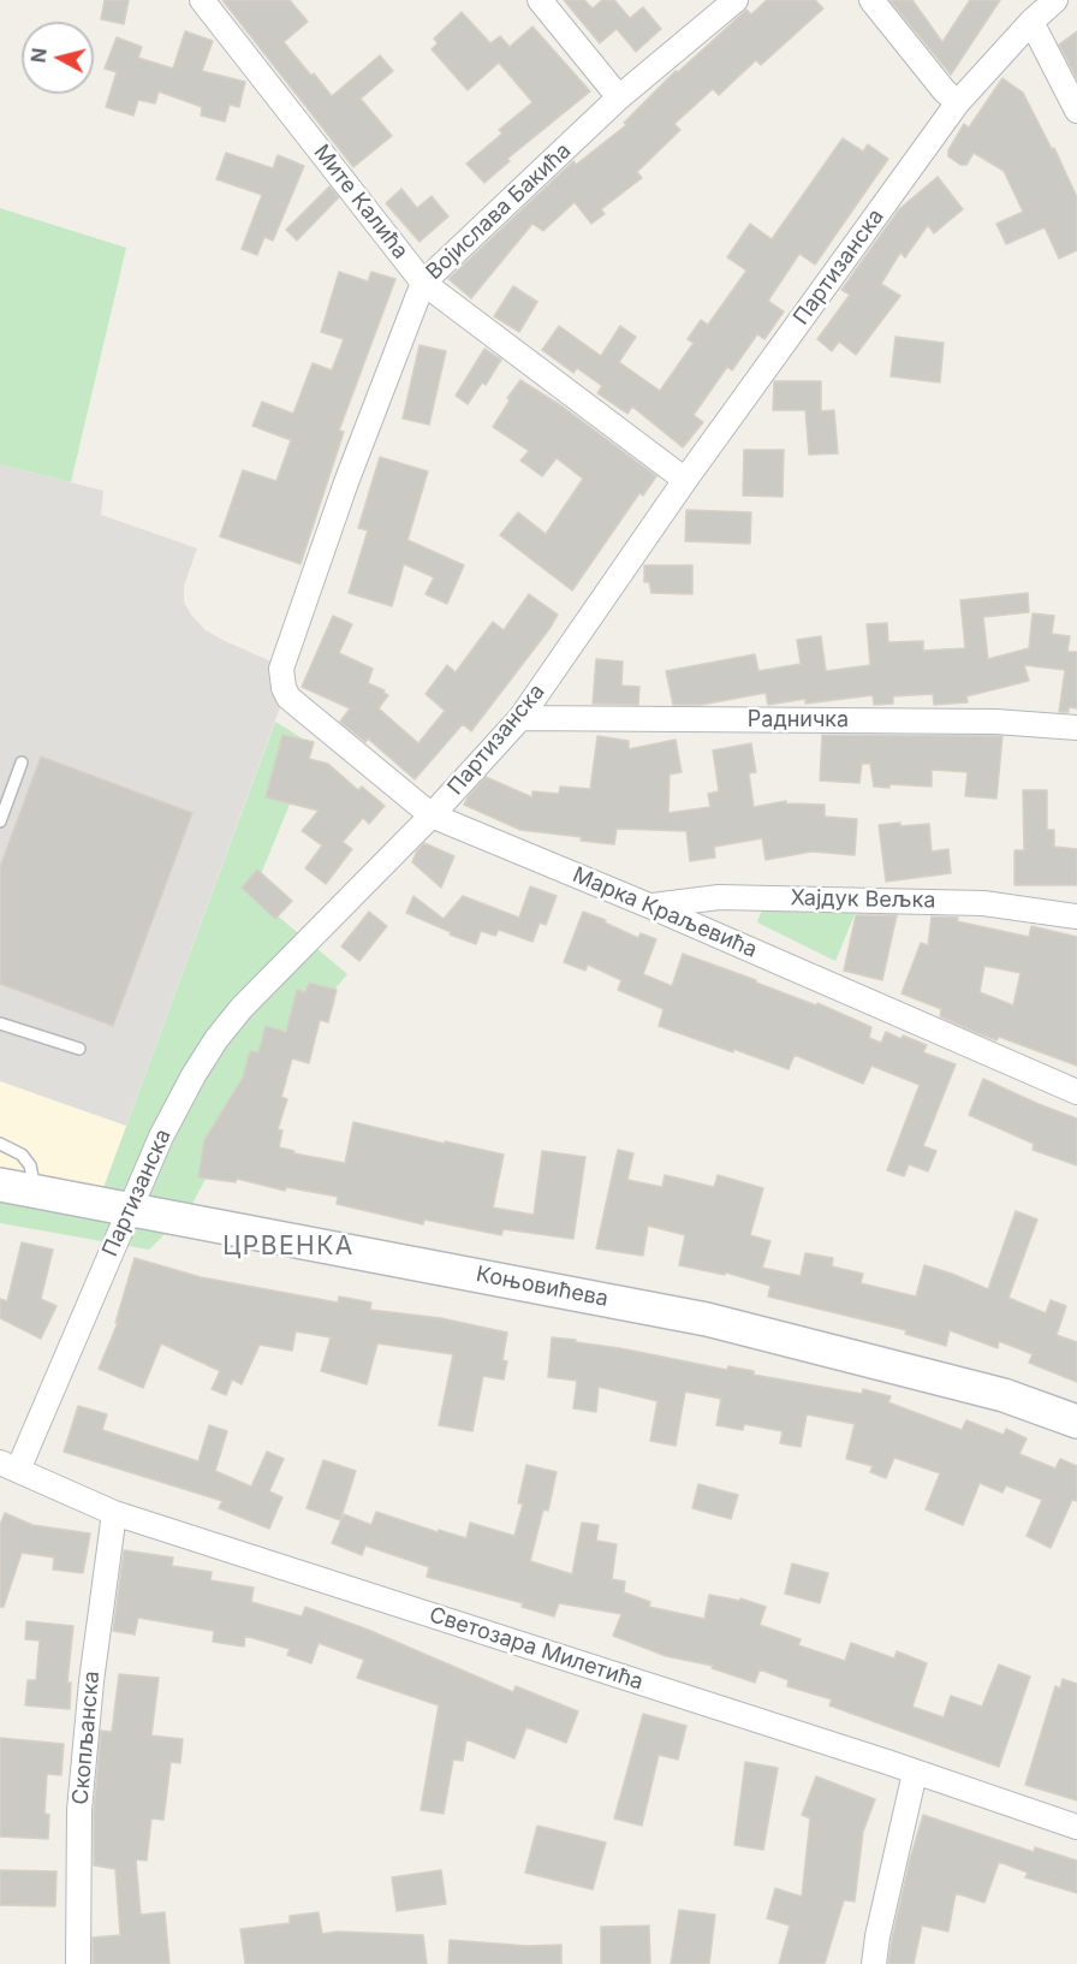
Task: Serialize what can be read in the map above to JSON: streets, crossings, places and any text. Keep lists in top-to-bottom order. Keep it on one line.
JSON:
{"streets":{"main road":["Коњовићева"],"street":["Мите Калића","Војислава Бакића","Партизанска","Радничка","Хајдук Вељка","Марка Краљевића","Светозара Милетића","Скопљанска"]},"crossings":[["Мите Калића","Војислава Бакића"],["Мите Калића","Партизанска"],["Војислава Бакића","Марка Краљевића"],["Партизанска","Радничка"],["Партизанска","Марка Краљевића"],["Партизанска","Коњовићева"],["Партизанска","Светозара Милетића"],["Хајдук Вељка","Марка Краљевића"],["Светозара Милетића","Скопљанска"]],"districts":["ЦРВЕНКА"],"north":"left"}
